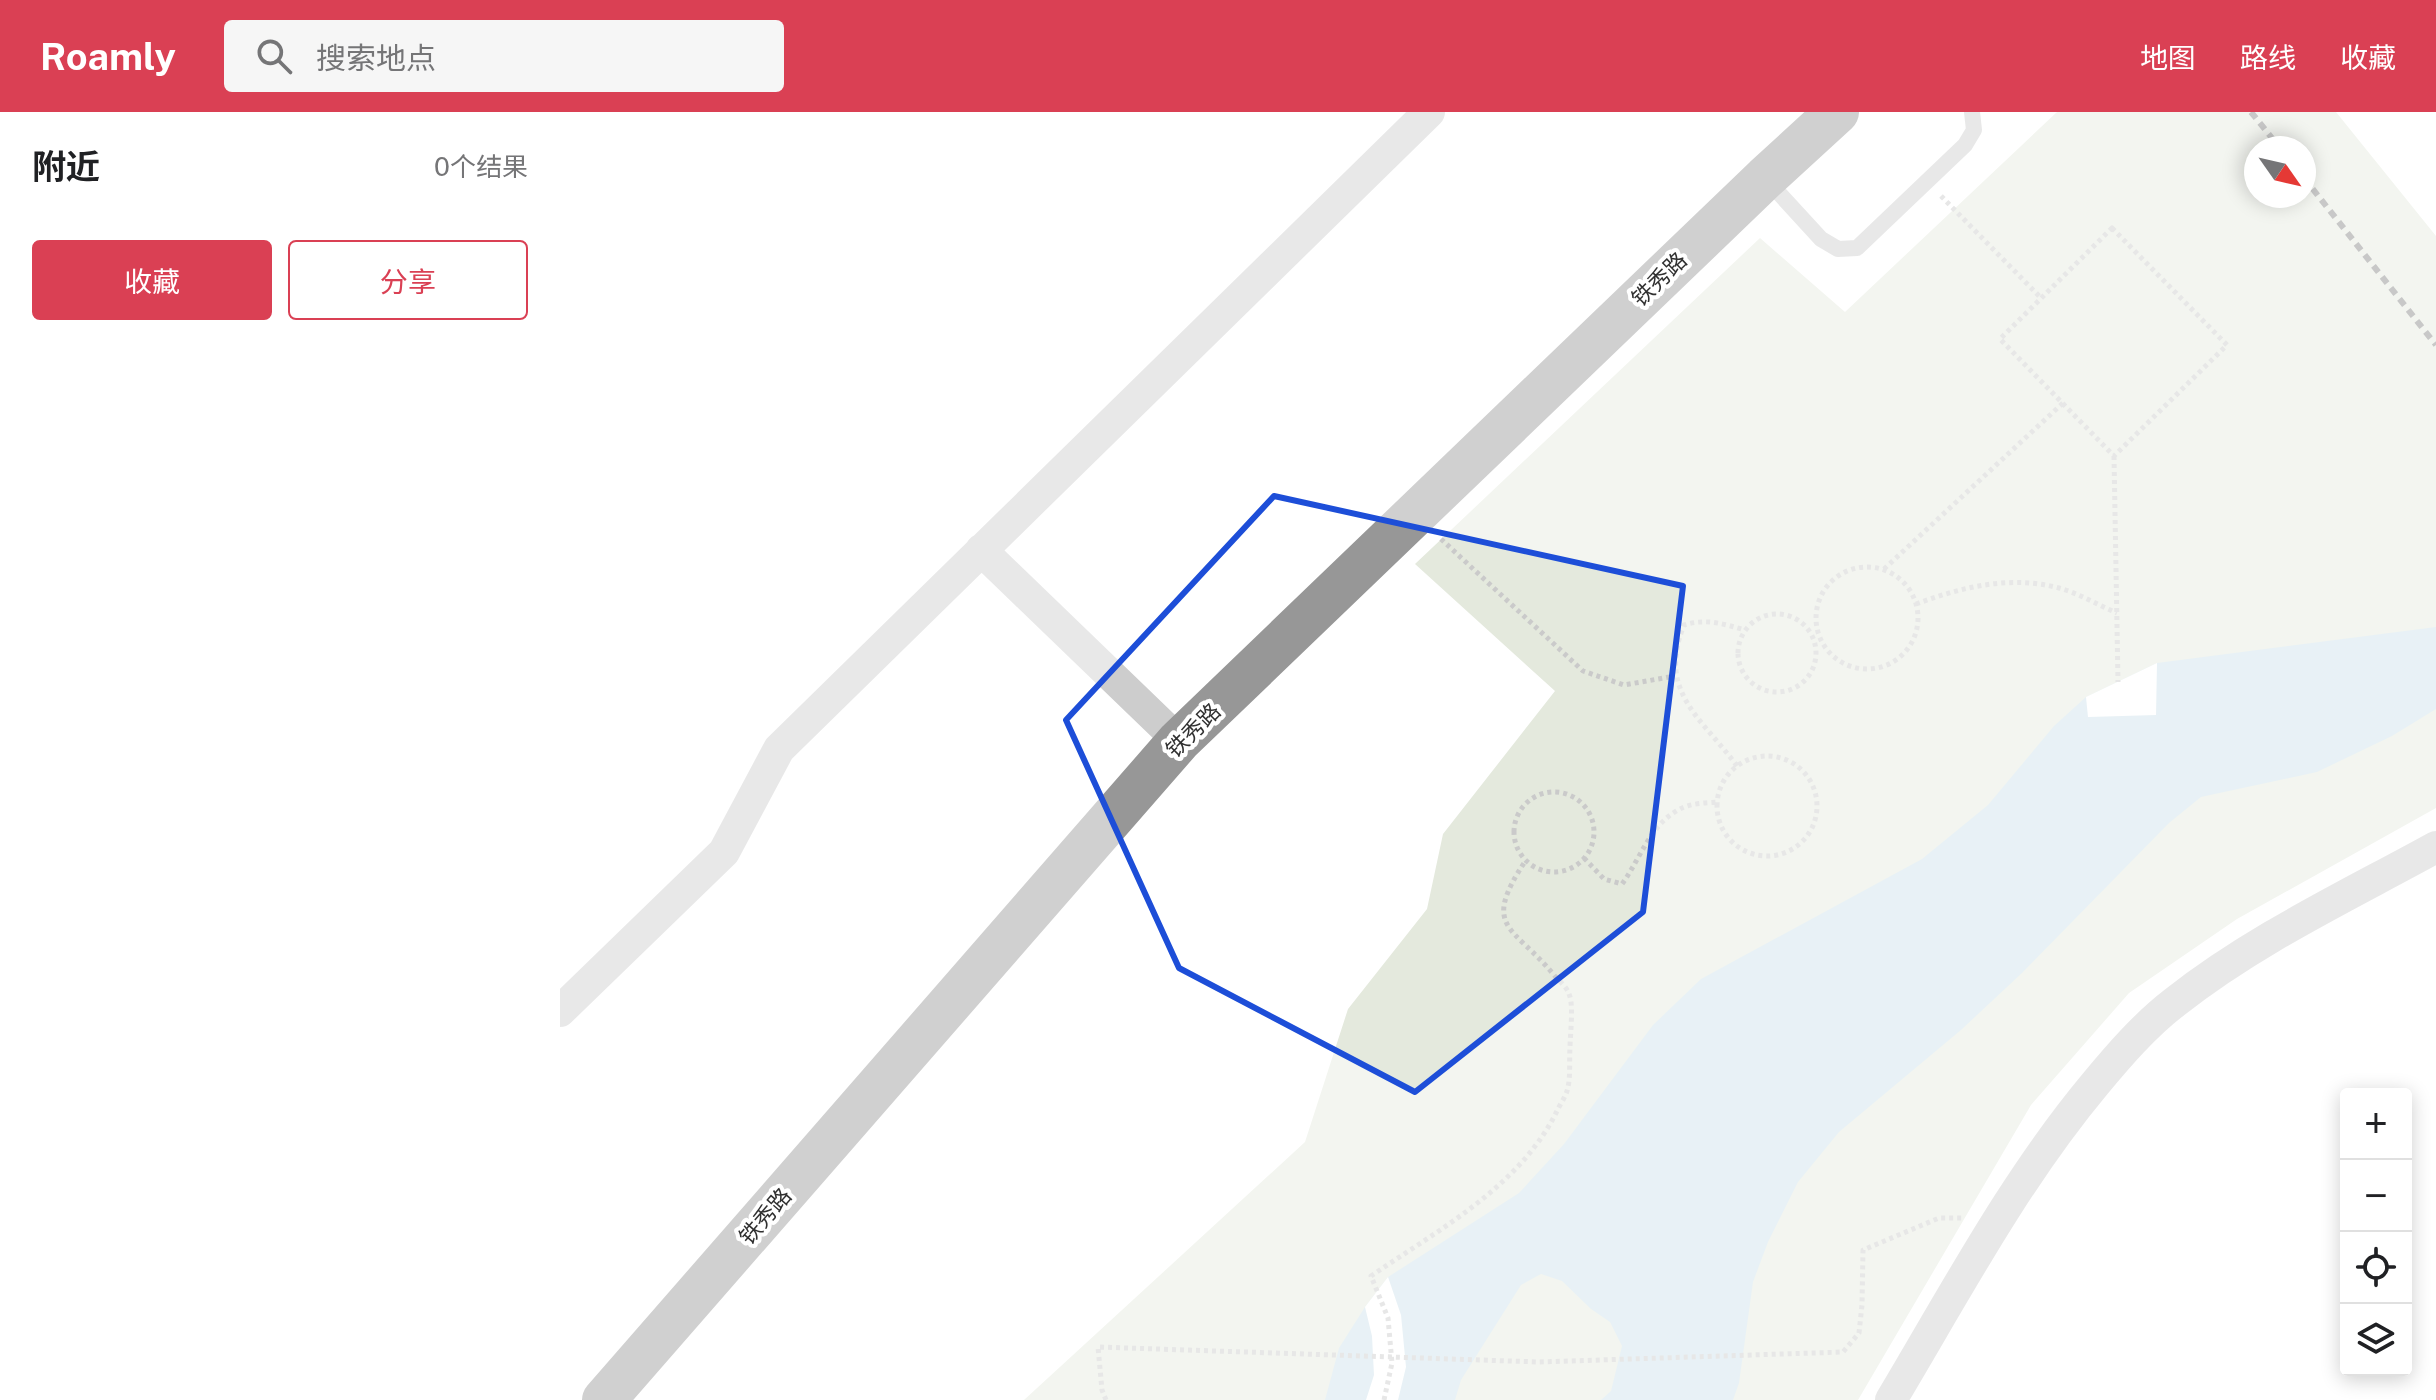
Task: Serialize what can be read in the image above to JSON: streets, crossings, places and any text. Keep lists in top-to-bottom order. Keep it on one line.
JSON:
{"streets":{"highway":["铁秀路"]},"north":"bottom right","page":{"header":"Roamly","search":"搜索地点","nav":["地图","路线","收藏"],"heading":["附近","0个结果"],"buttons":["收藏","分享"],"map_buttons":["+","−"]}}
